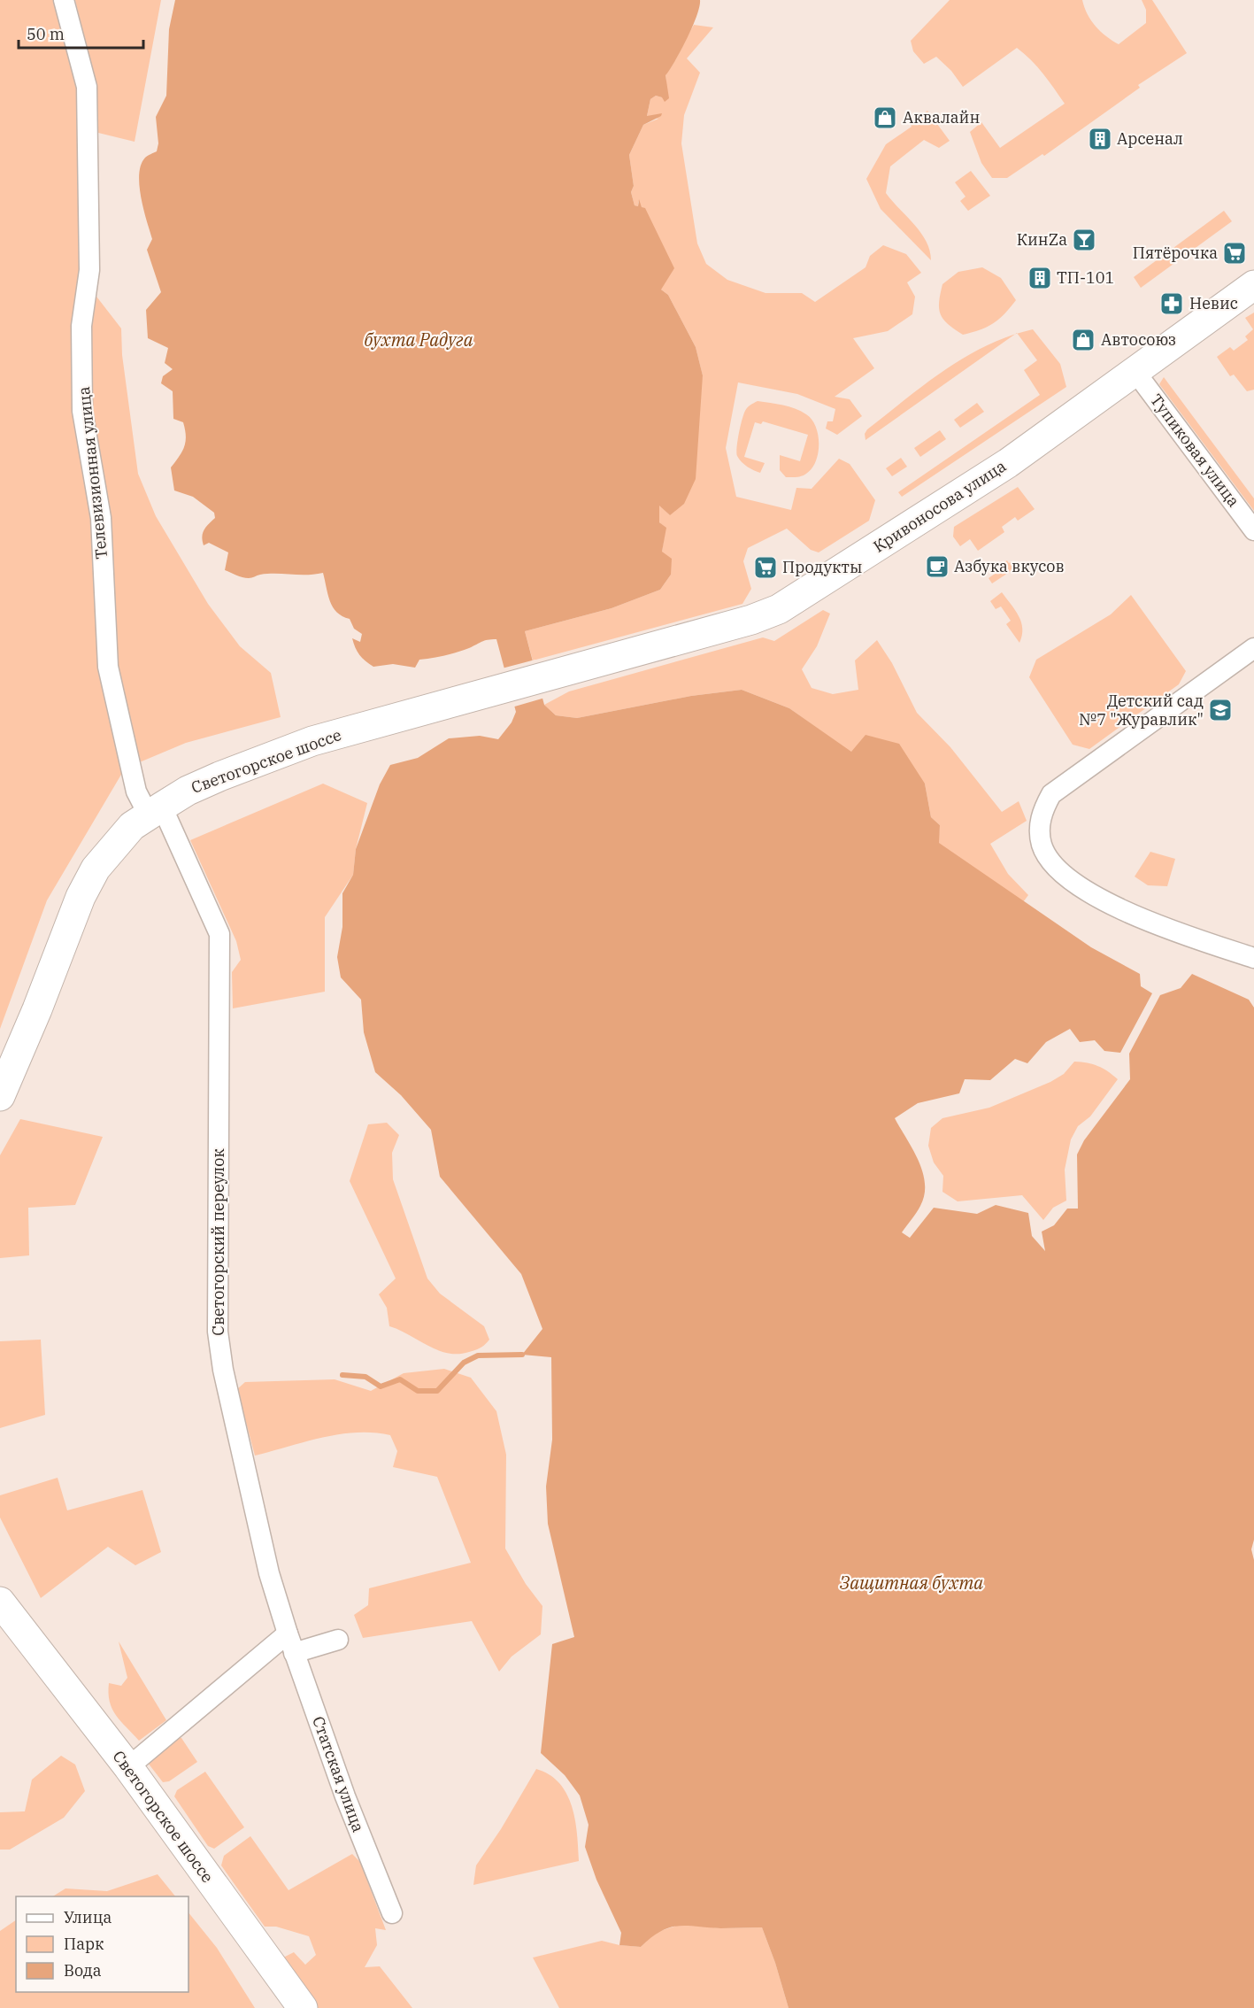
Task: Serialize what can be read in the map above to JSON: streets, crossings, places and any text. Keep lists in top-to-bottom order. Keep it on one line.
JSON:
{"streets":{"main road":["Кривоносова улица","Светогорское шоссе"],"street":["Тупиковая улица","Телевизионная улица","Светогорский переулок","Статская улица"]},"crossings":[["Тупиковая улица","Кривоносова улица"],["Телевизионная улица","Светогорское шоссе"],["Телевизионная улица","Светогорский переулок"],["Кривоносова улица","Светогорское шоссе"],["Светогорское шоссе","Светогорский переулок"],["Светогорский переулок","Статская улица"]],"water":["бухта Радуга","Защитная бухта"],"places":{"shop":["Аквалайн","Автосоюз"],"building":["Арсенал","ТП-101"],"bar":["КинZa"],"supermarket":["Пятёрочка","Продукты"],"pharmacy":["Невис"],"cafe":["Азбука вкусов"],"school or university":["Детский сад №7 \"Журавлик\""]},"legend":["Улица","Парк","Вода"],"scale_bar":"50 m"}
